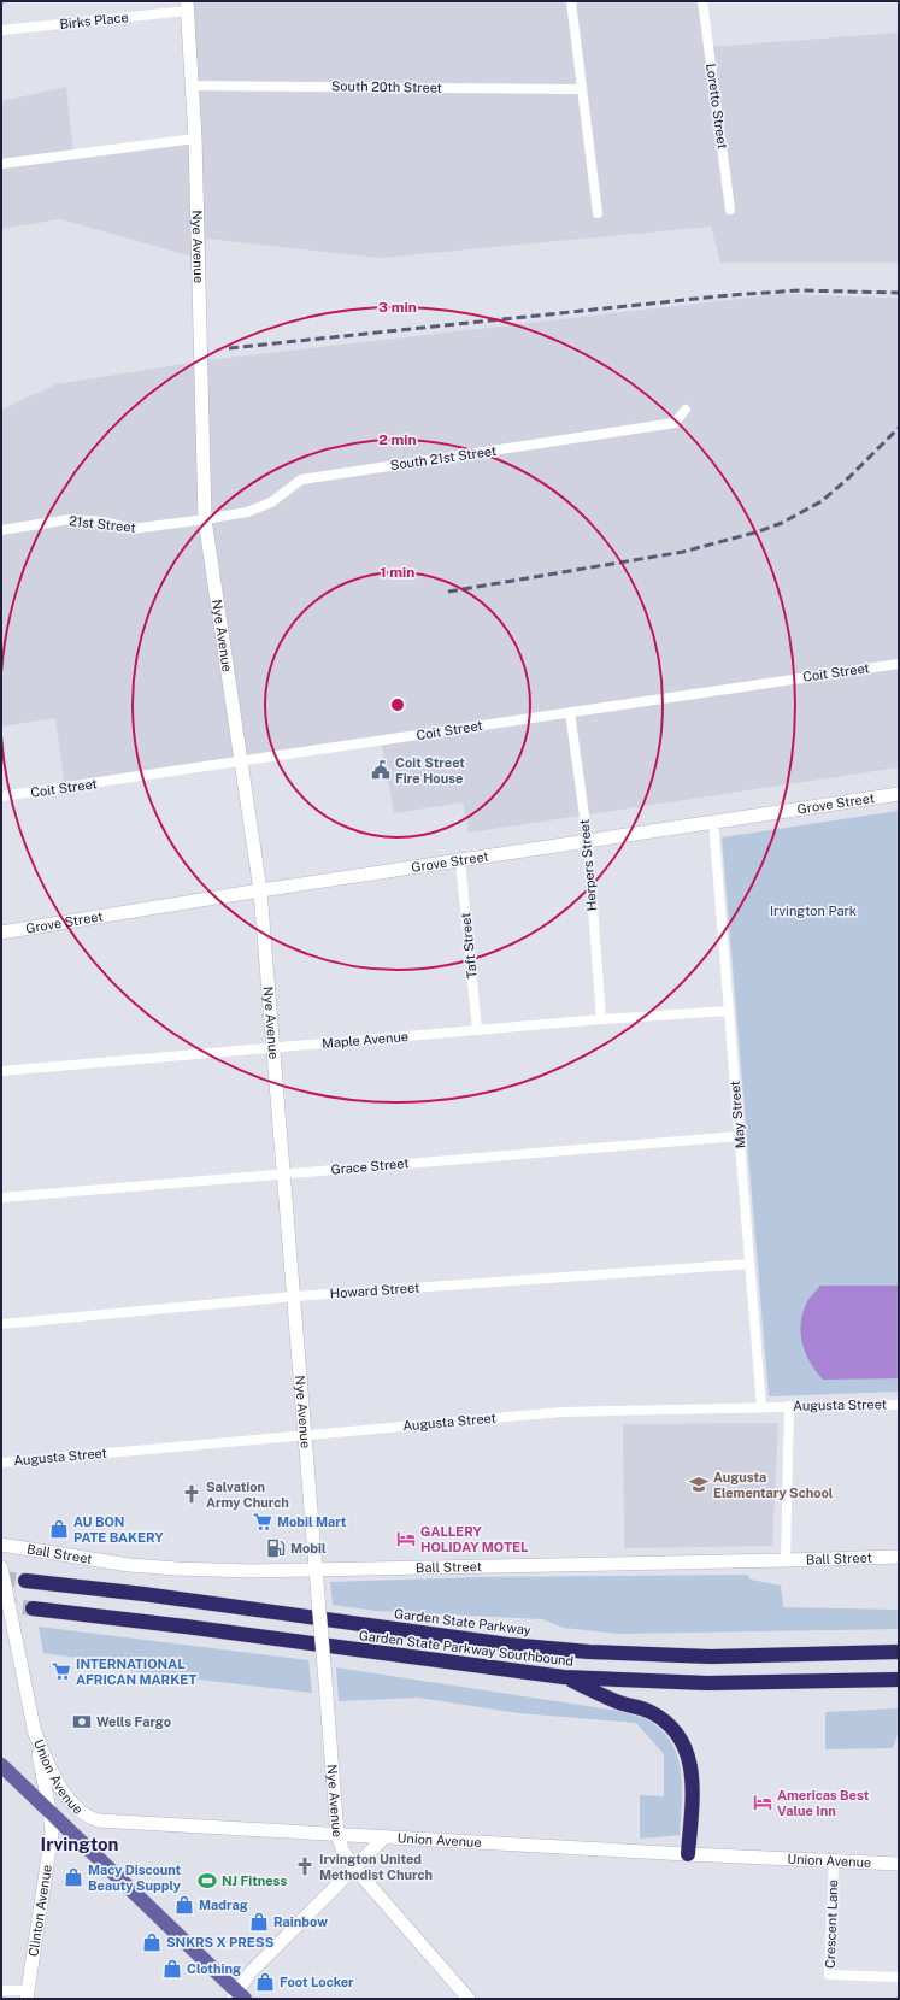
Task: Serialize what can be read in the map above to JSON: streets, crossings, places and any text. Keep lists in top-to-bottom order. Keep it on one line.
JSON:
{"streets":{"highway":["Garden State Parkway","Garden State Parkway Southbound"],"main road":["Nye Avenue","Grove Street","Ball Street","Union Avenue","Clinton Avenue"],"street":["Birks Place","South 20th Street","Loretto Street","South 21st Street","21st Street","Coit Street","Herpers Street","Taft Street","Maple Avenue","May Street","Grace Street","Howard Street","Augusta Street","Crescent Lane"]},"crossings":[["Birks Place","Nye Avenue"],["South 20th Street","Nye Avenue"],["Nye Avenue","South 21st Street"],["Nye Avenue","21st Street"],["Nye Avenue","Coit Street"],["Nye Avenue","Grove Street"],["Nye Avenue","Maple Avenue"],["Nye Avenue","Grace Street"],["Nye Avenue","Howard Street"],["Nye Avenue","Augusta Street"],["Nye Avenue","Ball Street"],["Nye Avenue","Union Avenue"],["South 21st Street","21st Street"],["Coit Street","Herpers Street"],["Grove Street","Herpers Street"],["Grove Street","Taft Street"],["Grove Street","May Street"],["Herpers Street","Maple Avenue"],["Taft Street","Maple Avenue"],["Maple Avenue","May Street"],["May Street","Grace Street"],["May Street","Howard Street"],["May Street","Augusta Street"],["Union Avenue","Clinton Avenue"],["Union Avenue","Crescent Lane"]],"districts":["Irvington"],"parks":["Irvington Park"],"places":{"public building":["Coit Street Fire House"],"school or university":["Augusta Elementary School"],"church":["Salvation Army Church","Irvington United Methodist Church"],"supermarket":["Mobil Mart","INTERNATIONAL AFRICAN MARKET"],"shop":["AU BON PATE BAKERY","Macy Discount Beauty Supply","Madrag","Rainbow","SNKRS X PRESS","Clothing","Foot Locker"],"hotel":["GALLERY HOLIDAY MOTEL","Americas Best Value Inn"],"fuel station":["Mobil"],"bank":["Wells Fargo"],"sports":["NJ Fitness"]},"rings":["3 min","2 min","1 min"]}
